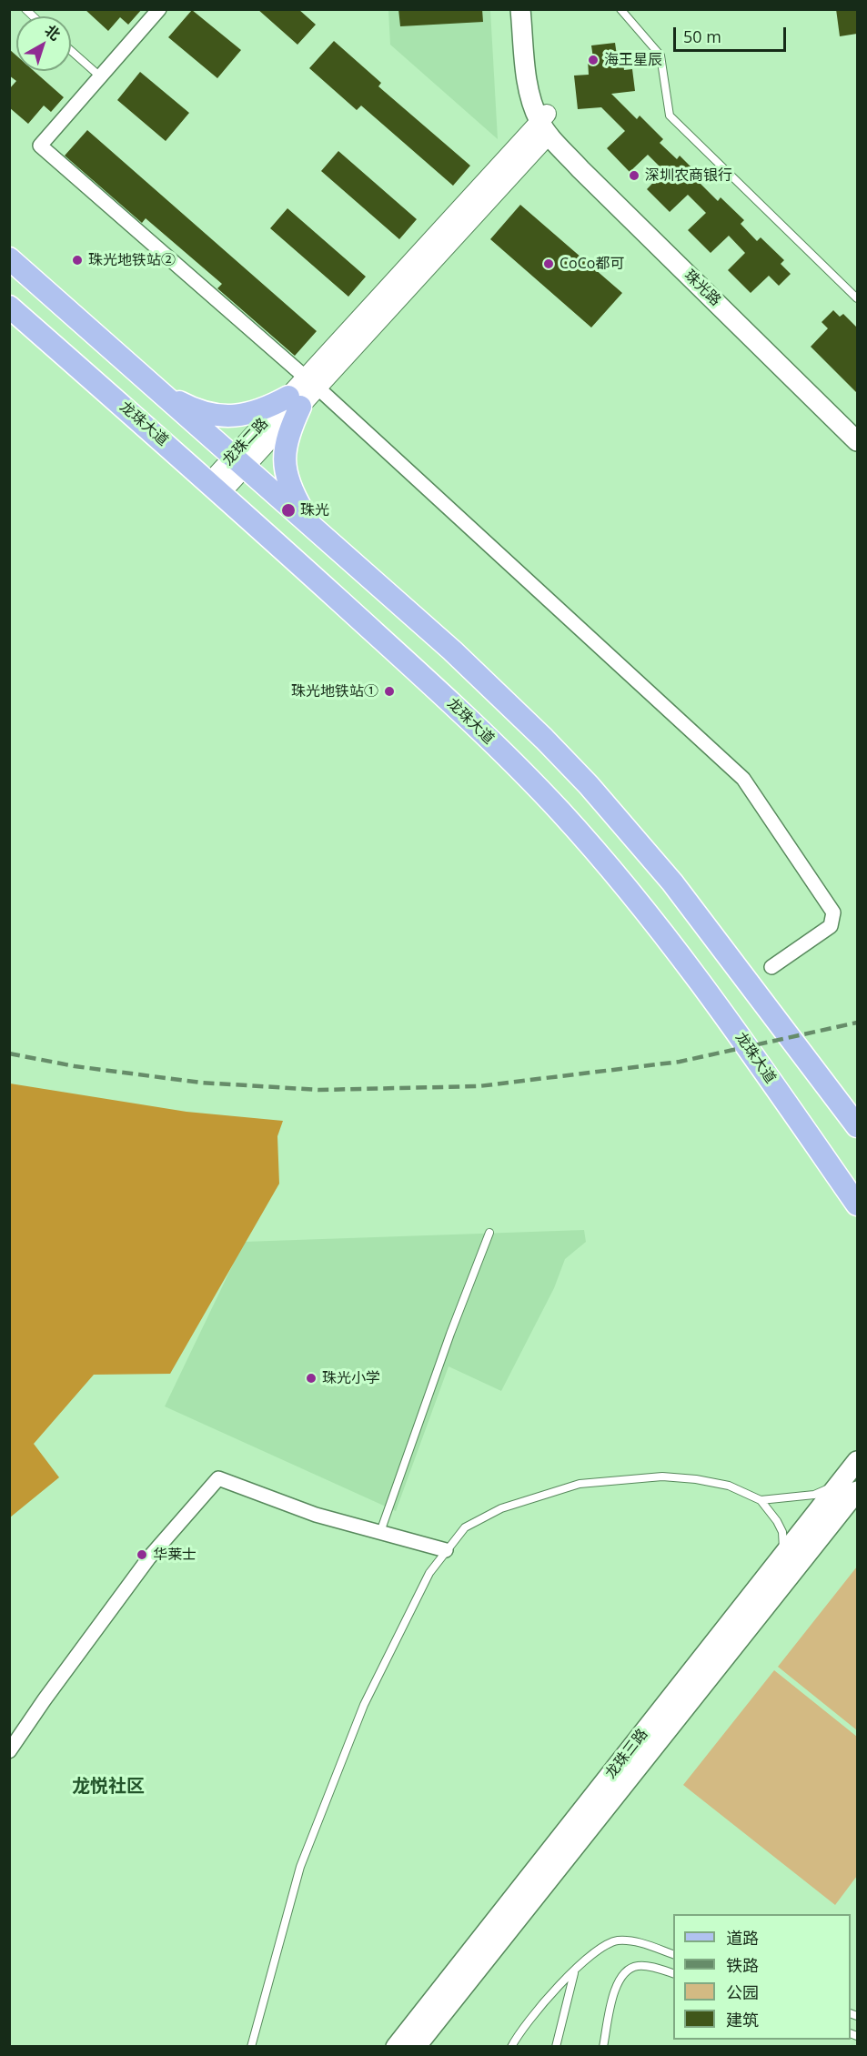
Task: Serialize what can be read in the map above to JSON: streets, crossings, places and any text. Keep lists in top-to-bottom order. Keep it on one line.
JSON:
{"streets":{"main road":["珠光路","龙珠大道","龙珠三路"],"street":["龙珠二路"]},"crossings":[["珠光路","龙珠二路"],["龙珠大道","龙珠二路"]],"districts":["龙悦社区"],"places":["海王星辰","深圳农商银行","珠光地铁站②","CoCo都可","珠光","珠光地铁站①","珠光小学","华莱士"],"legend":["道路","铁路","公园","建筑"],"scale_bar":"50 m","north":"top right"}
